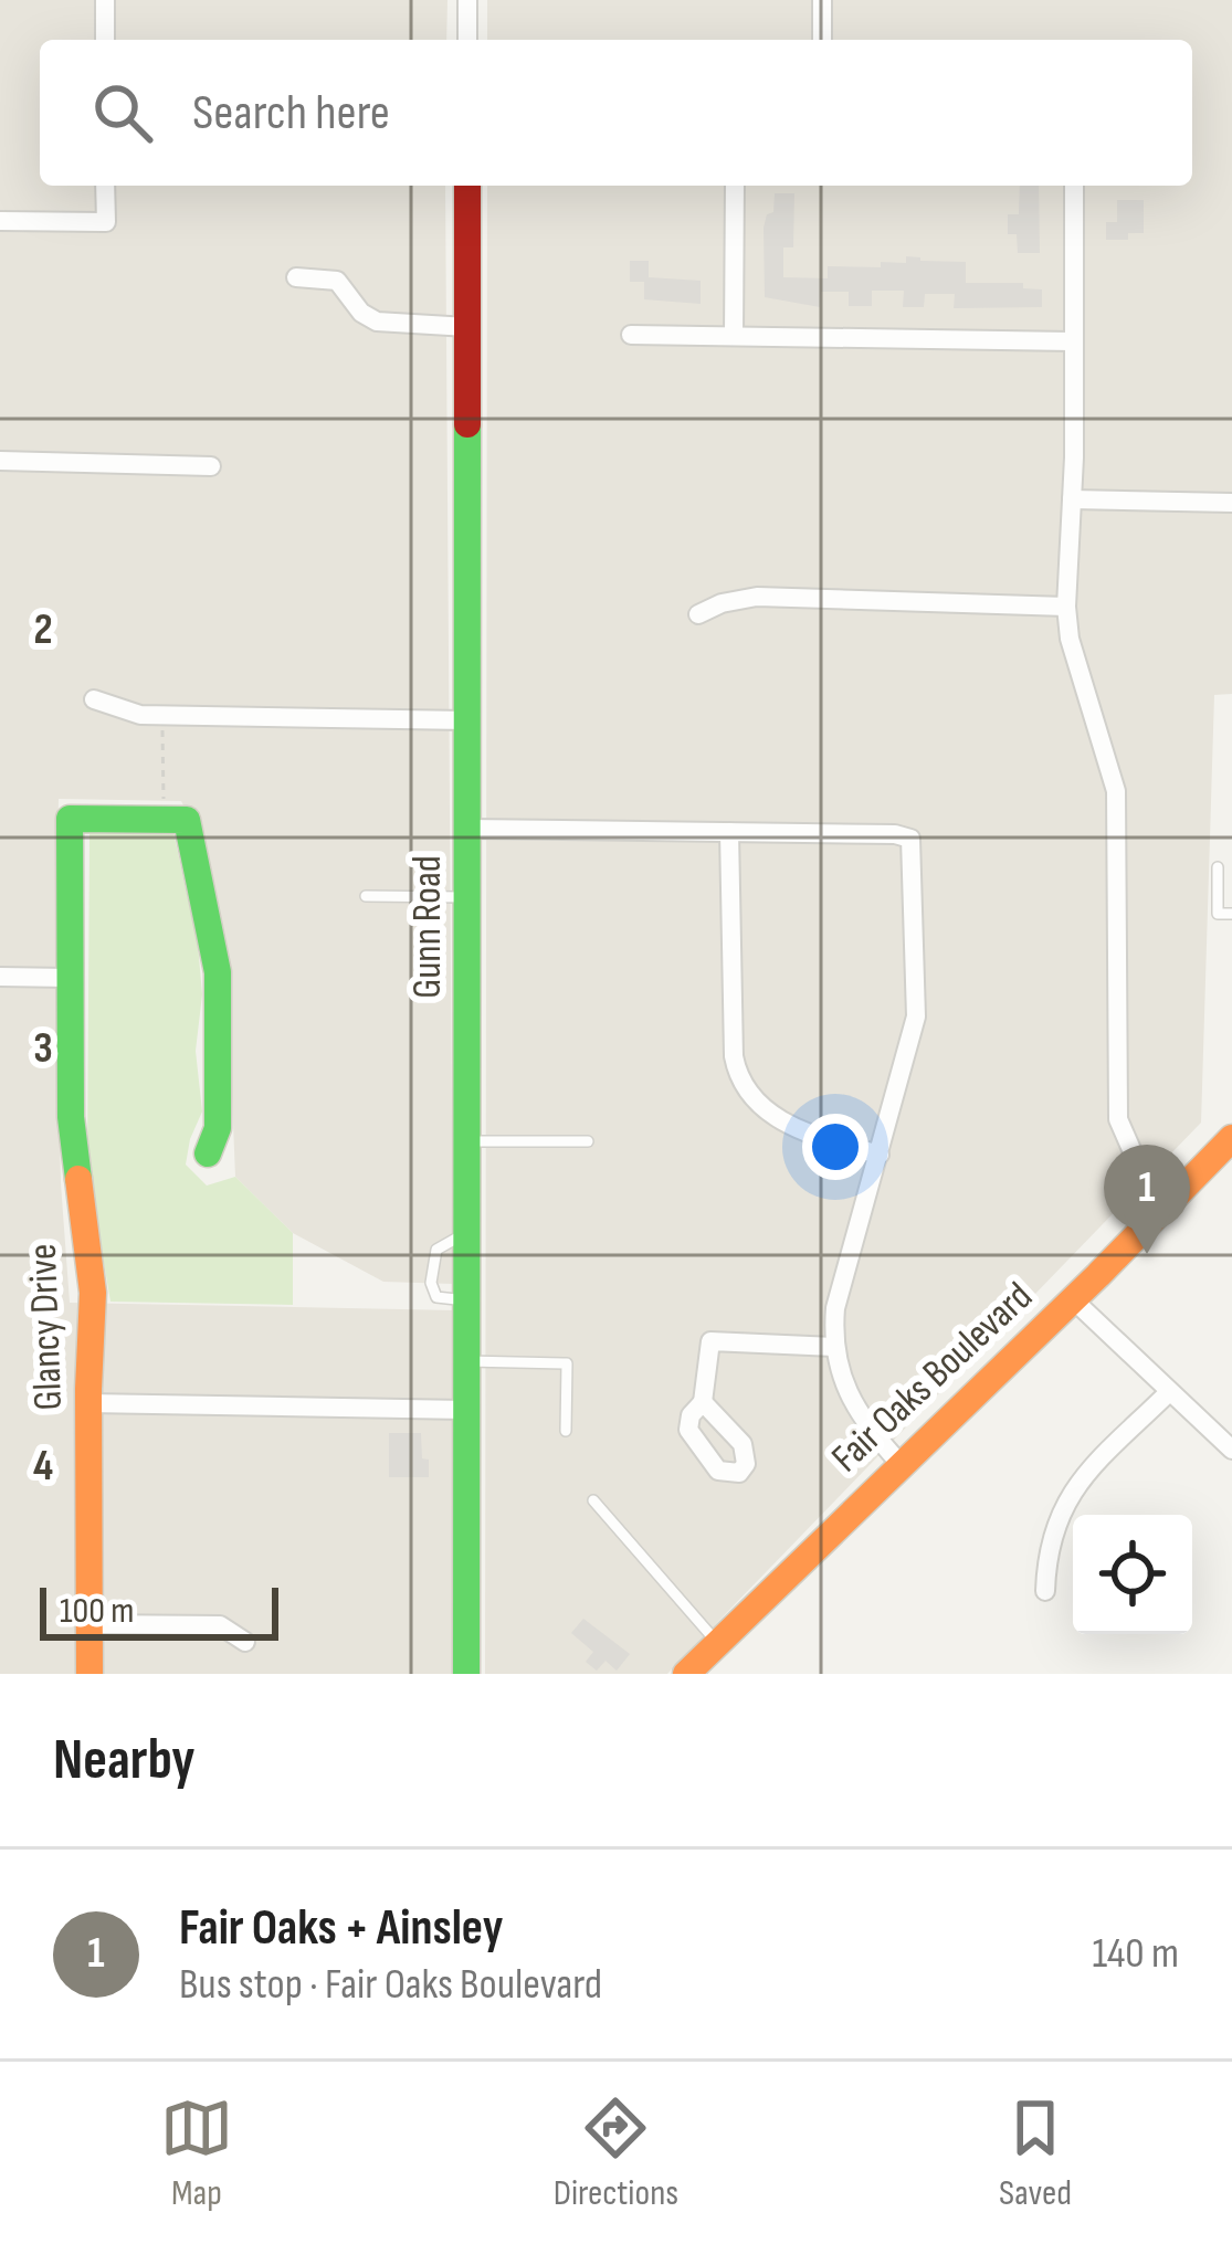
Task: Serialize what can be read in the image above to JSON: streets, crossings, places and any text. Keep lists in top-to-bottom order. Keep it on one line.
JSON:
{"streets":{"street":["Gunn Road","Glancy Drive","Fair Oaks Boulevard"]},"scale_bar":"100 m","page":{"search":"Search here","pins":"1","scale":"100 m","heading":"Nearby","list":[{"mark":"1","name":"Fair Oaks + Ainsley","note":"Bus stop · Fair Oaks Boulevard","value":"140 m"}],"nav":["Map","Directions","Saved"]},"grid":{"rows":["2","3","4"]}}
